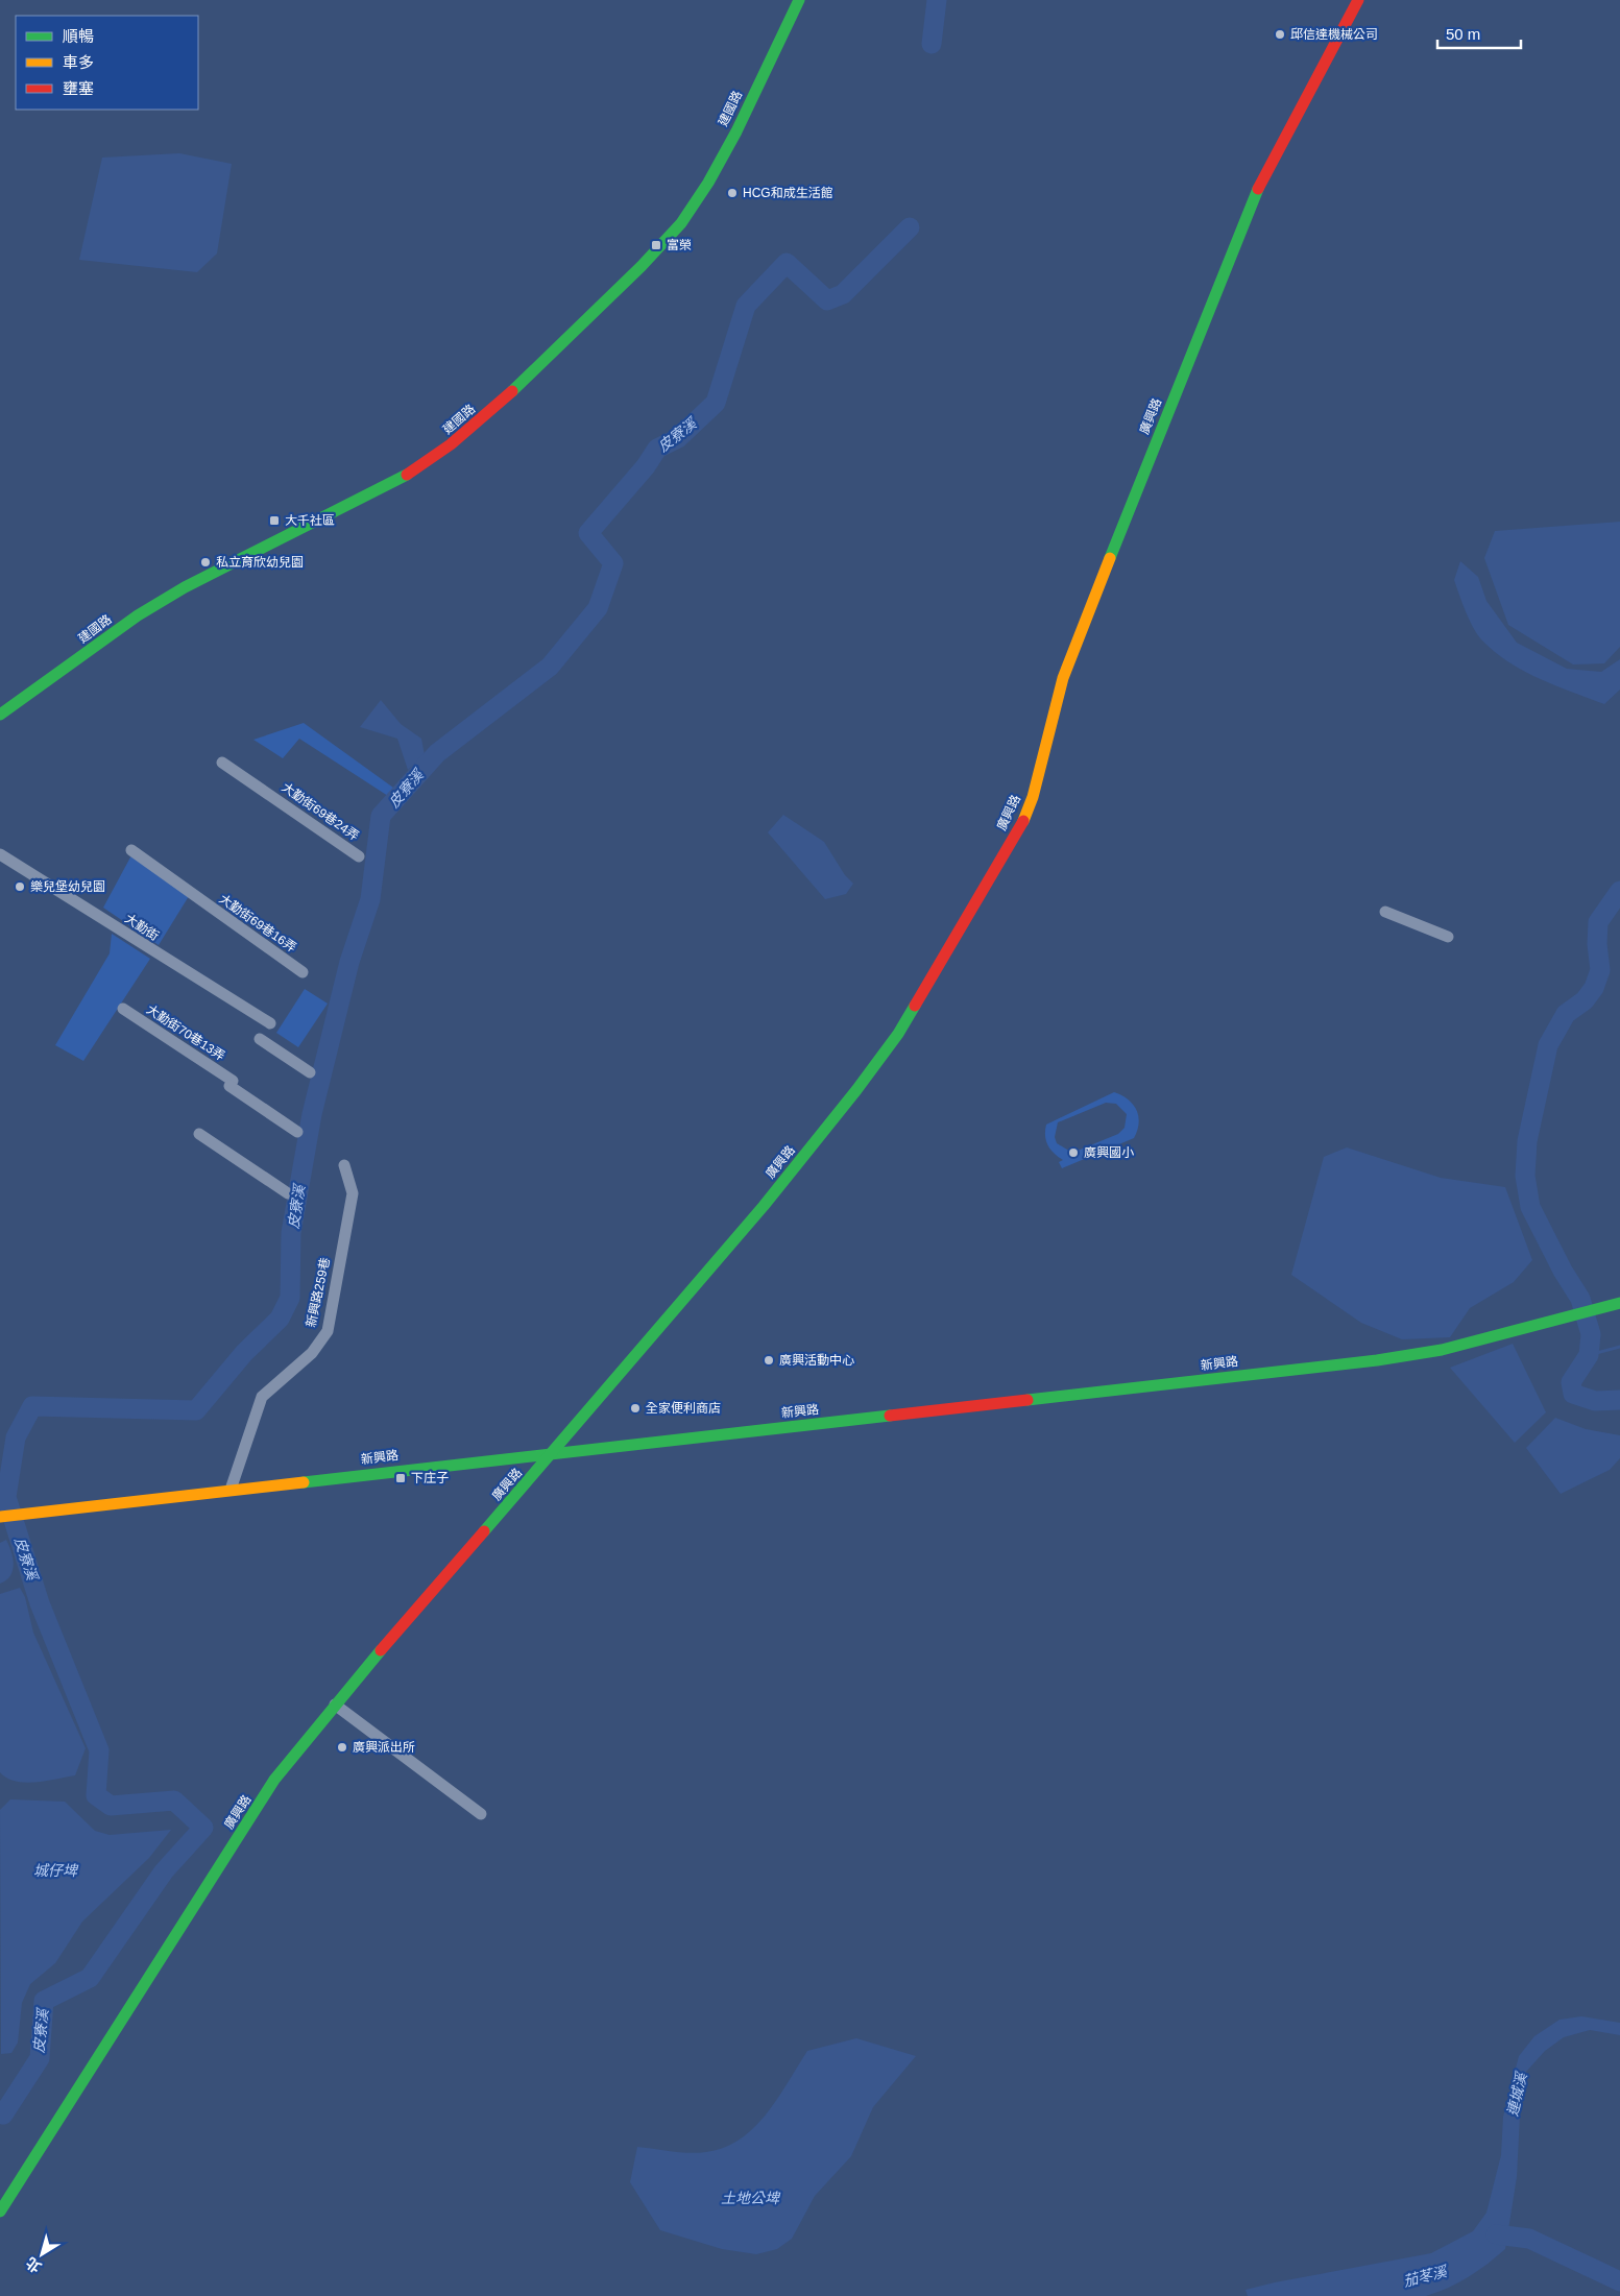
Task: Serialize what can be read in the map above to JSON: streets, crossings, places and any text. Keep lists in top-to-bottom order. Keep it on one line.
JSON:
{"streets":{"street":["建國路","廣興路","大勤街69巷24弄","大勤街69巷16弄","大勤街","大勤街70巷13弄","新興路259巷","新興路"]},"crossings":[["廣興路","新興路"],["新興路259巷","新興路"]],"water":["皮寮溪","城仔埤","連城溪","土地公埤","茄苳溪"],"places":{"other":["邱信達機械公司","HCG和成生活館","私立育欣幼兒園","樂兒堡幼兒園","廣興國小","廣興活動中心","全家便利商店","廣興派出所"],"transit":["富榮","大千社區","下庄子"]},"legend":["順暢","車多","壅塞"],"scale_bar":"50 m","north":"bottom left"}
